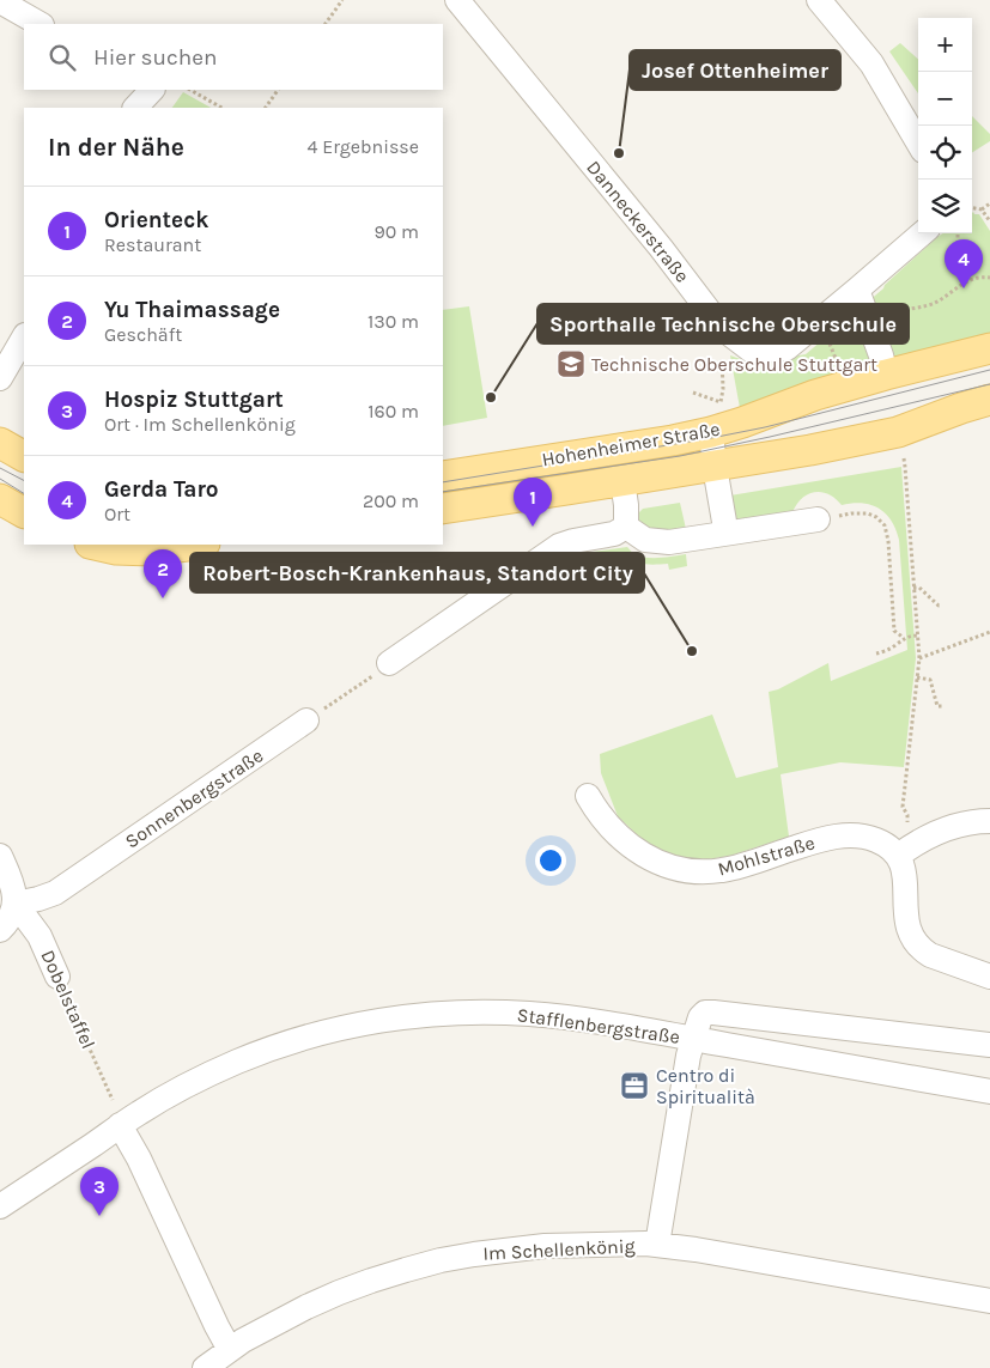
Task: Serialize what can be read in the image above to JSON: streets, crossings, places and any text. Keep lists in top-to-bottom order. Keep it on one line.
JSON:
{"streets":{"main road":["Hohenheimer Straße"],"street":["Danneckerstraße","Sonnenbergstraße","Mohlstraße","Dobelstaffel","Stafflenbergstraße","Im Schellenkönig"]},"crossings":[["Sonnenbergstraße","Dobelstaffel"],["Stafflenbergstraße","Im Schellenkönig"]],"places":{"other":["Josef Ottenheimer","Sporthalle Technische Oberschule","Robert-Bosch-Krankenhaus, Standort City"],"school or university":["Technische Oberschule Stuttgart"],"office":["Centro di Spiritualità"]},"page":{"map_buttons":["+","−"],"search":"Hier suchen","heading":["In der Nähe","4 Ergebnisse"],"list":[{"mark":"1","name":"Orienteck","note":"Restaurant","value":"90 m"},{"mark":"2","name":"Yu Thaimassage","note":"Geschäft","value":"130 m"},{"mark":"3","name":"Hospiz Stuttgart","note":"Ort · Im Schellenkönig","value":"160 m"},{"mark":"4","name":"Gerda Taro","note":"Ort","value":"200 m"}],"pins":["4","1","2","3"]}}
